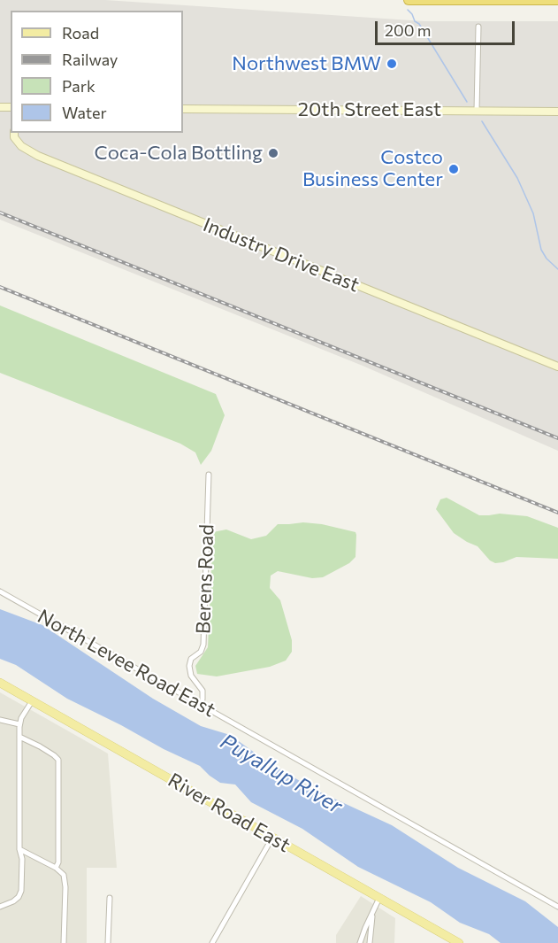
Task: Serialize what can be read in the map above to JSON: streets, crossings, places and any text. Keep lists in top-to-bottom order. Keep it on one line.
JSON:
{"streets":{"main road":["River Road East"],"street":["20th Street East","Industry Drive East","Berens Road","North Levee Road East"]},"crossings":[["Berens Road","North Levee Road East"]],"water":["Puyallup River"],"places":["Northwest BMW","Coca-Cola Bottling","Costco Business Center"],"legend":["Road","Railway","Park","Water"],"scale_bar":"200 m"}
